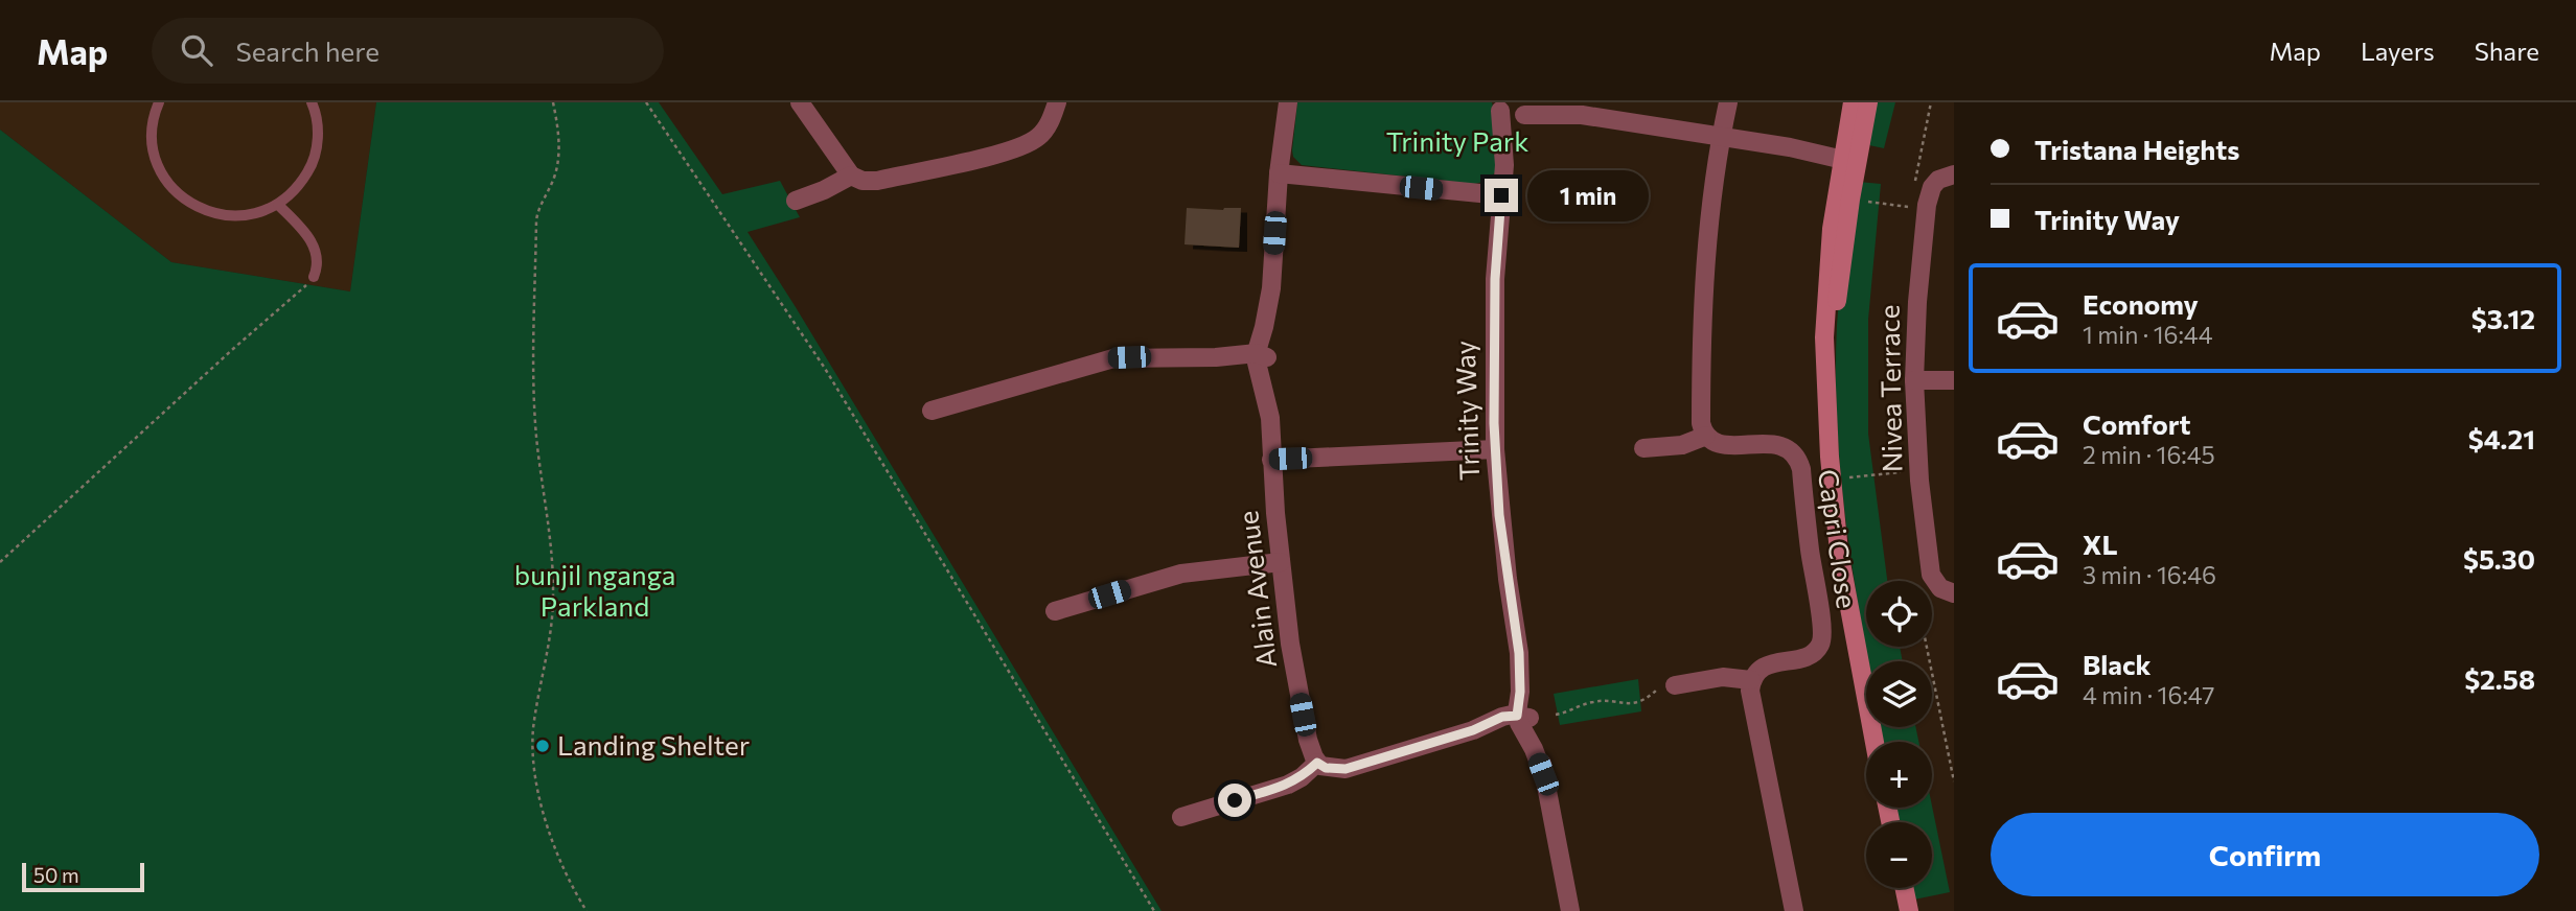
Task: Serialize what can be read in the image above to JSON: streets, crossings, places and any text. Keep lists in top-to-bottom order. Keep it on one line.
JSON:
{"streets":{"street":["Nivea Terrace","Trinity Way","Capri Close","Alain Avenue"]},"parks":["Trinity Park","bunjil nganga Parkland"],"places":["Landing Shelter"],"scale_bar":"50 m","page":{"header":"Map","search":"Search here","nav":["Map","Layers","Share"],"banner":["Tristana Heights","Trinity Way"],"bubble":"1 min","list":[{"name":"Economy","note":"1 min · 16:44","value":"$3.12"},{"name":"Comfort","note":"2 min · 16:45","value":"$4.21"},{"name":"XL","note":"3 min · 16:46","value":"$5.30"},{"name":"Black","note":"4 min · 16:47","value":"$2.58"}],"map_buttons":["+","−"],"buttons":"Confirm","scale":"50 m"}}
